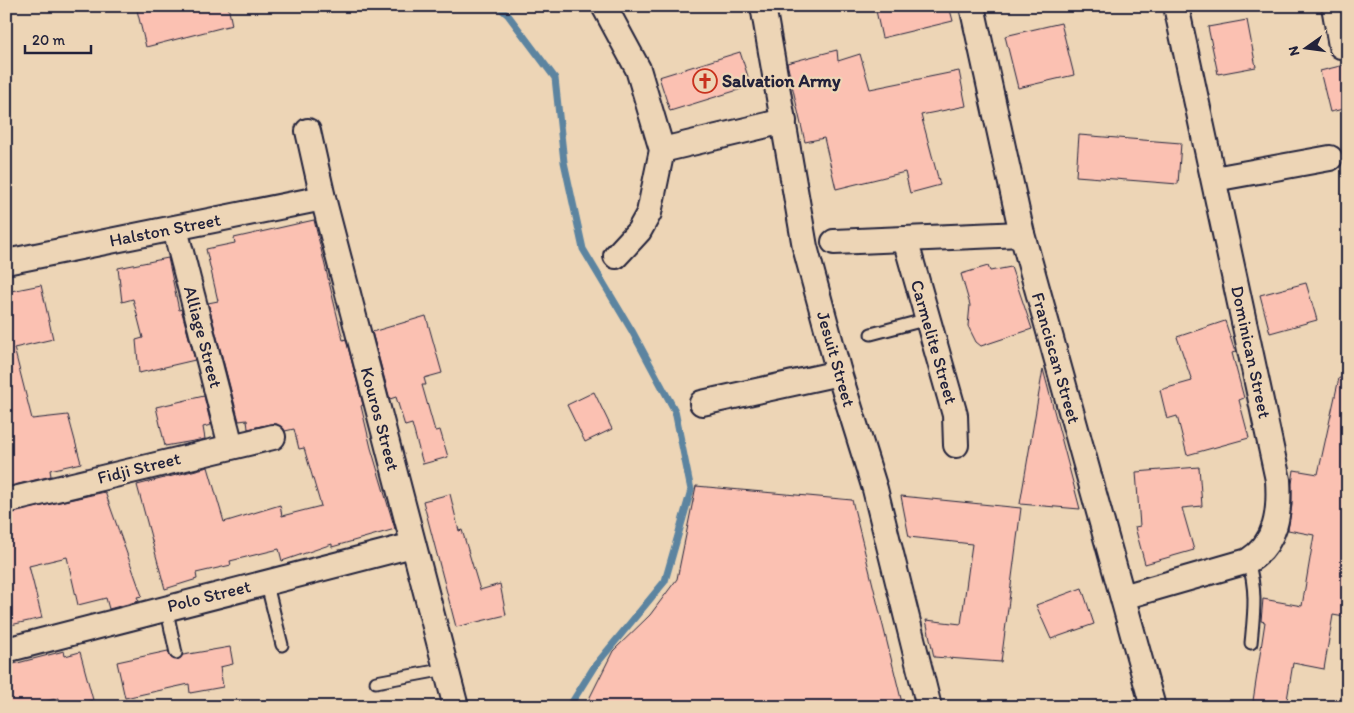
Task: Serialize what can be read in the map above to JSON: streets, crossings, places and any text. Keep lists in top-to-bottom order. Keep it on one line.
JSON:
{"streets":{"street":["Halston Street","Alliage Street","Carmelite Street","Dominican Street","Franciscan Street","Jesuit Street","Kouros Street","Fidji Street","Polo Street"]},"crossings":[["Halston Street","Alliage Street"],["Halston Street","Kouros Street"],["Alliage Street","Fidji Street"],["Dominican Street","Franciscan Street"],["Kouros Street","Polo Street"]],"places":{"church":["Salvation Army"]},"scale_bar":"20 m","north":"left"}
